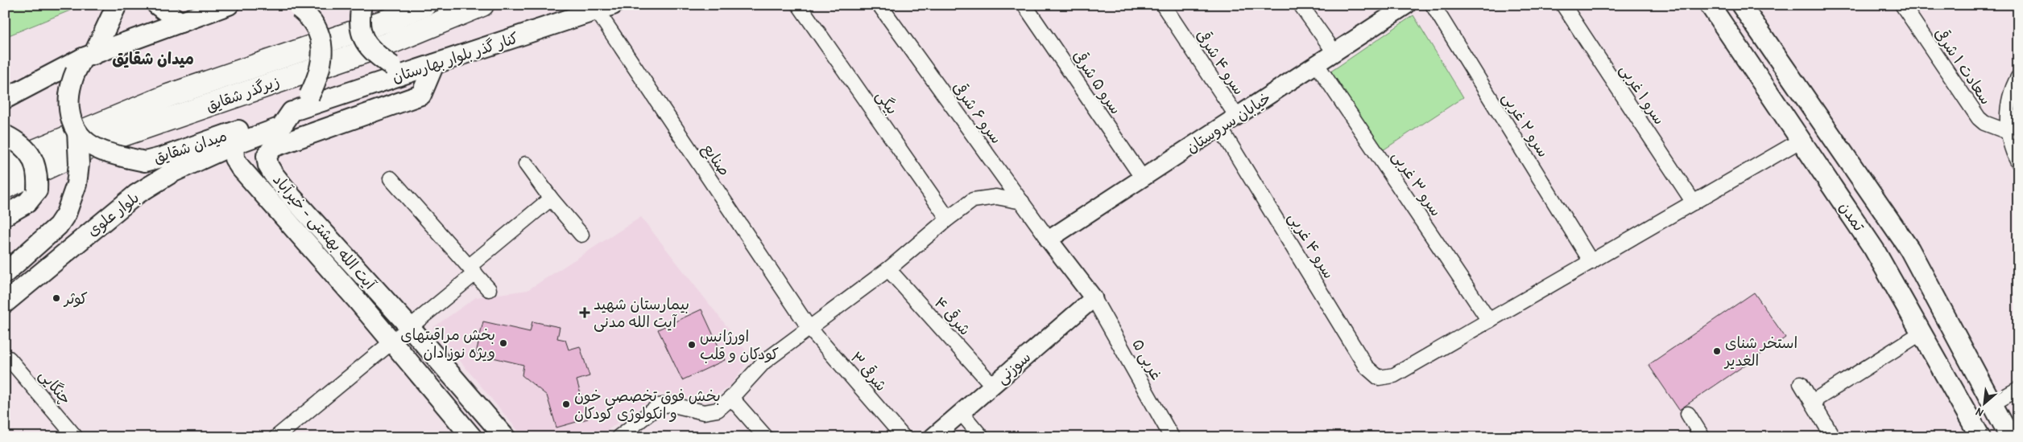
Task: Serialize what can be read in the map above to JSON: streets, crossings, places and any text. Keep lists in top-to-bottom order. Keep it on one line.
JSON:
{"streets":{"main road":["کنار گذر بلوار بهارستان","زیرگذر شقایق","میدان شقایق","بلوار علوی","تمدن","آیت الله بهشتی - خیرآباد"],"street":["سرو ۴ شرقی","سعادت ۱ شرقی","سرو ۵ شرقی","سرو ۱ غربی","بیگی","سرو ۶ شرقی","خیابان سروستان","سرو ۲ غربی","صنایع","سرو ۳ غربی","سرو ۴ غربی","شرقی ۴","غربی ۵","سوزنی","شرقی ۳","چنگایی"]},"crossings":[["کنار گذر بلوار بهارستان","میدان شقایق"],["کنار گذر بلوار بهارستان","صنایع"],["کنار گذر بلوار بهارستان","بلوار علوی"],["کنار گذر بلوار بهارستان","آیت الله بهشتی - خیرآباد"],["سرو ۴ شرقی","خیابان سروستان"],["سرو ۵ شرقی","خیابان سروستان"],["سرو ۶ شرقی","خیابان سروستان"],["خیابان سروستان","سرو ۳ غربی"],["خیابان سروستان","سرو ۴ غربی"],["میدان شقایق","بلوار علوی"],["صنایع","شرقی ۳"],["سرو ۳ غربی","سرو ۴ غربی"],["بلوار علوی","آیت الله بهشتی - خیرآباد"],["شرقی ۴","سوزنی"],["غربی ۵","سوزنی"]],"districts":["میدان شقایق"],"places":{"other":["کوثر","بخش مراقبتهای ویژه نوزادان","اورژانس کودکان و قلب","استخر شنای الغدیر","بخش فوق تخصصی خون و انکولوژی کودکان"],"health":["بیمارستان شهید آیت الله مدنی"]},"north":"bottom left"}
